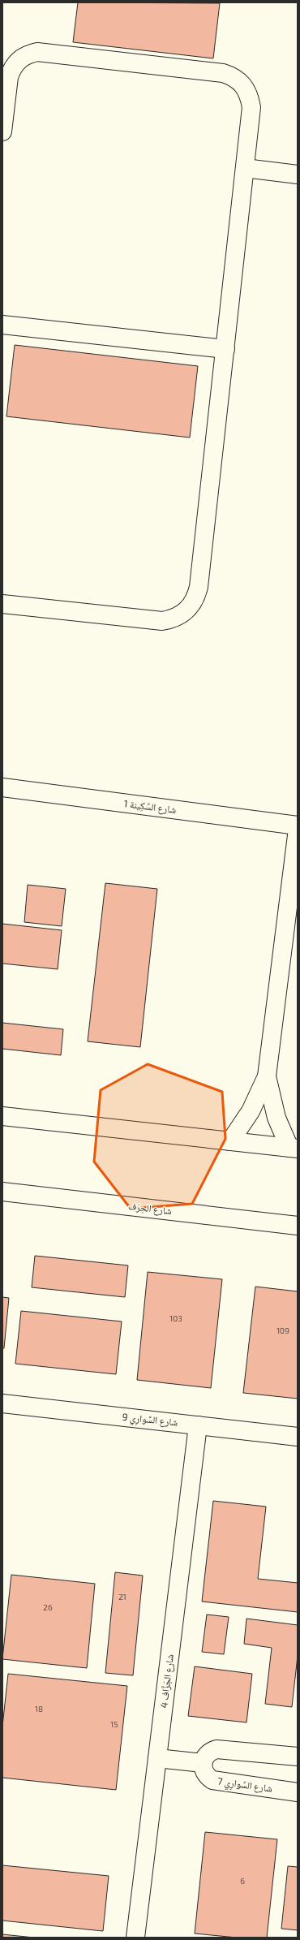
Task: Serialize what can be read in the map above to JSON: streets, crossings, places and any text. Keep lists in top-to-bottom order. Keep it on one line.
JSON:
{"streets":{"street":["شارع السَّكِينة 1","شارع الحِرَف","شارع السَّوارِي 9","شارع الجَزَّاف 4","شارع السَّوارِي 7"]},"crossings":[["شارع السَّوارِي 9","شارع الجَزَّاف 4"]],"house_numbers":["103","109","21","26","18","15","6"]}
